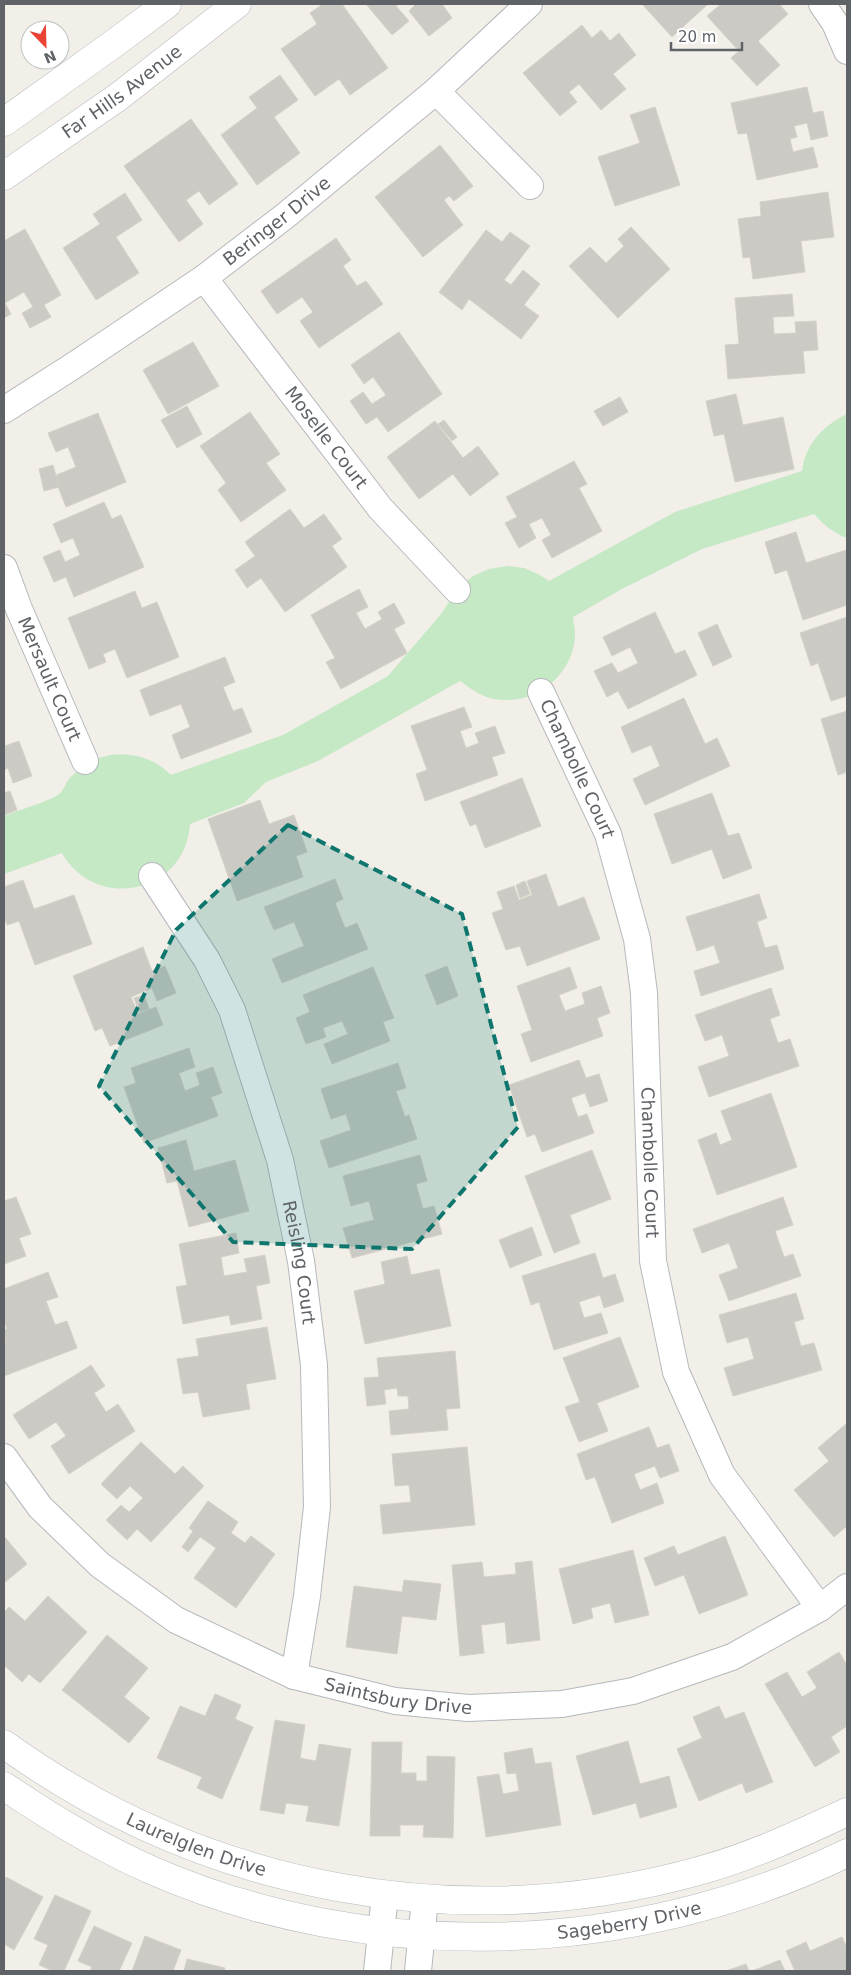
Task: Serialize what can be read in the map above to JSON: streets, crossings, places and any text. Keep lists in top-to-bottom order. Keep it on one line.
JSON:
{"streets":{"street":["Far Hills Avenue","Beringer Drive","Moselle Court","Mersault Court","Chambolle Court","Reisling Court","Saintsbury Drive","Laurelglen Drive","Sageberry Drive"]},"crossings":[["Beringer Drive","Moselle Court"],["Chambolle Court","Saintsbury Drive"],["Reisling Court","Saintsbury Drive"],["Laurelglen Drive","Sageberry Drive"]],"scale_bar":"20 m","north":"bottom right"}
